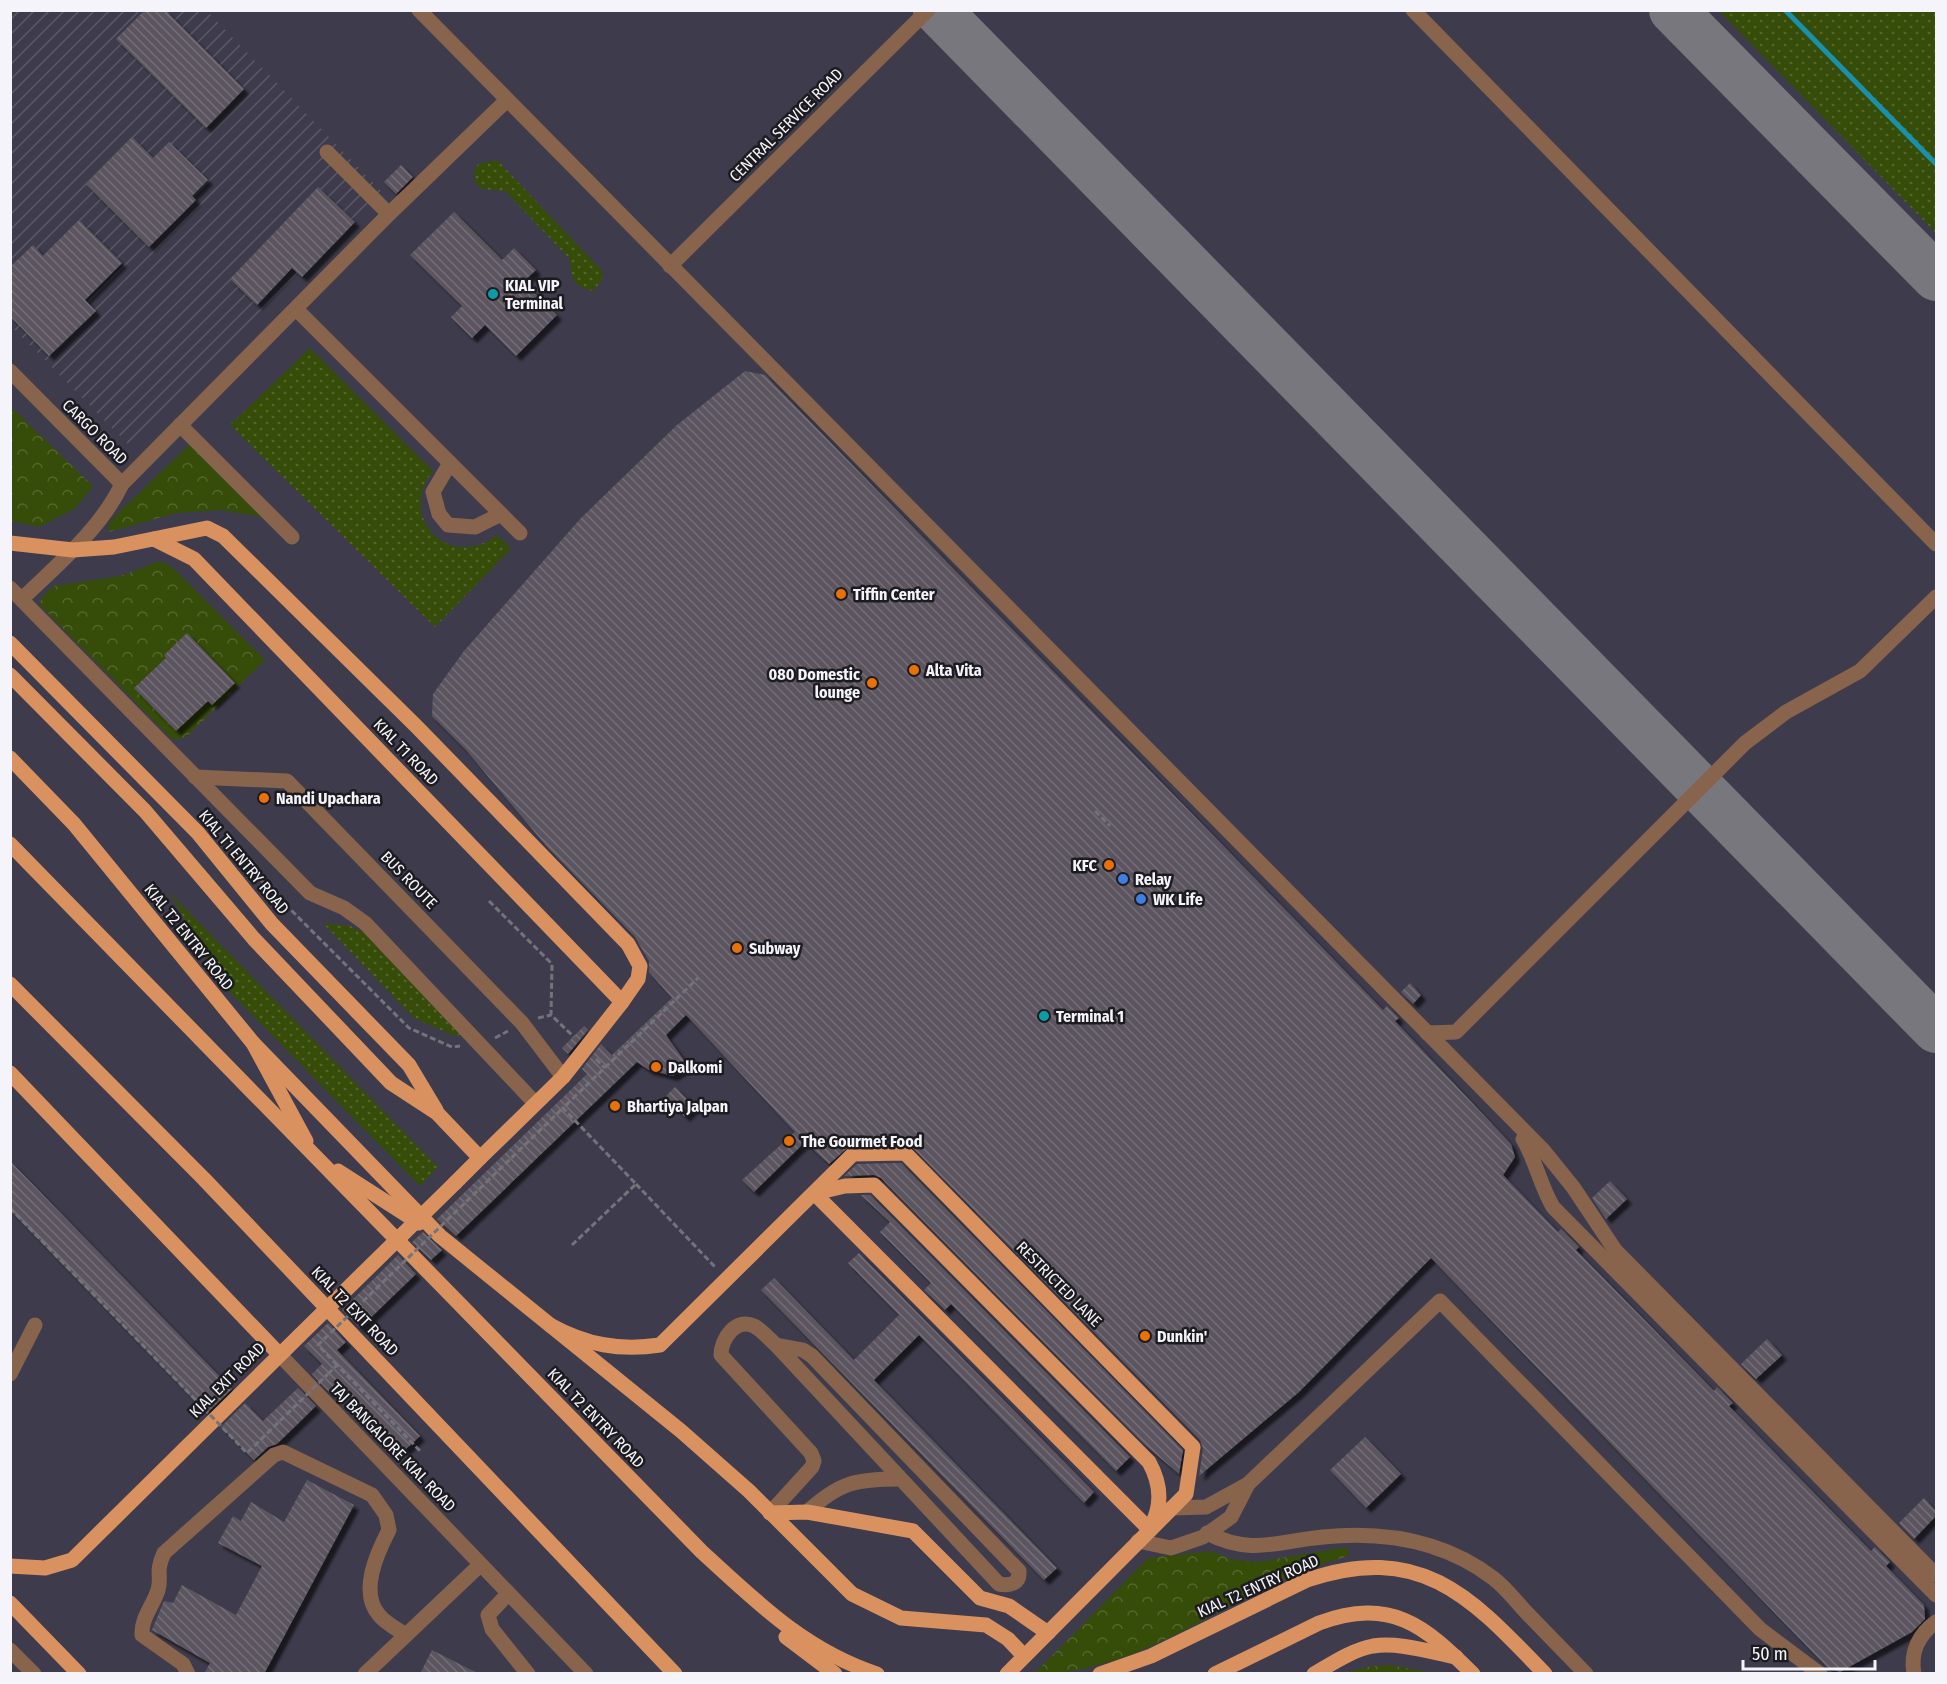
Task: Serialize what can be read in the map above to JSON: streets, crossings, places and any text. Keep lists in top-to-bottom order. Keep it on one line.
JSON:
{"streets":{"main road":["KIAL T1 ROAD","KIAL T1 ENTRY ROAD","KIAL T2 ENTRY ROAD","RESTRICTED LANE","KIAL T2 EXIT ROAD","KIAL EXIT ROAD"],"lane":["CENTRAL SERVICE ROAD","CARGO ROAD","BUS ROUTE","TAJ BANGALORE KIAL ROAD"]},"crossings":[["KIAL T1 ENTRY ROAD","KIAL EXIT ROAD"],["KIAL EXIT ROAD","TAJ BANGALORE KIAL ROAD"]],"places":["KIAL VIP Terminal","Tiffin Center","Alta Vita","080 Domestic lounge","Nandi Upachara","KFC","Relay","WK Life","Subway","Terminal 1","Dalkomi","Bhartiya Jalpan","The Gourmet Food","Dunkin'"],"scale_bar":"50 m"}
